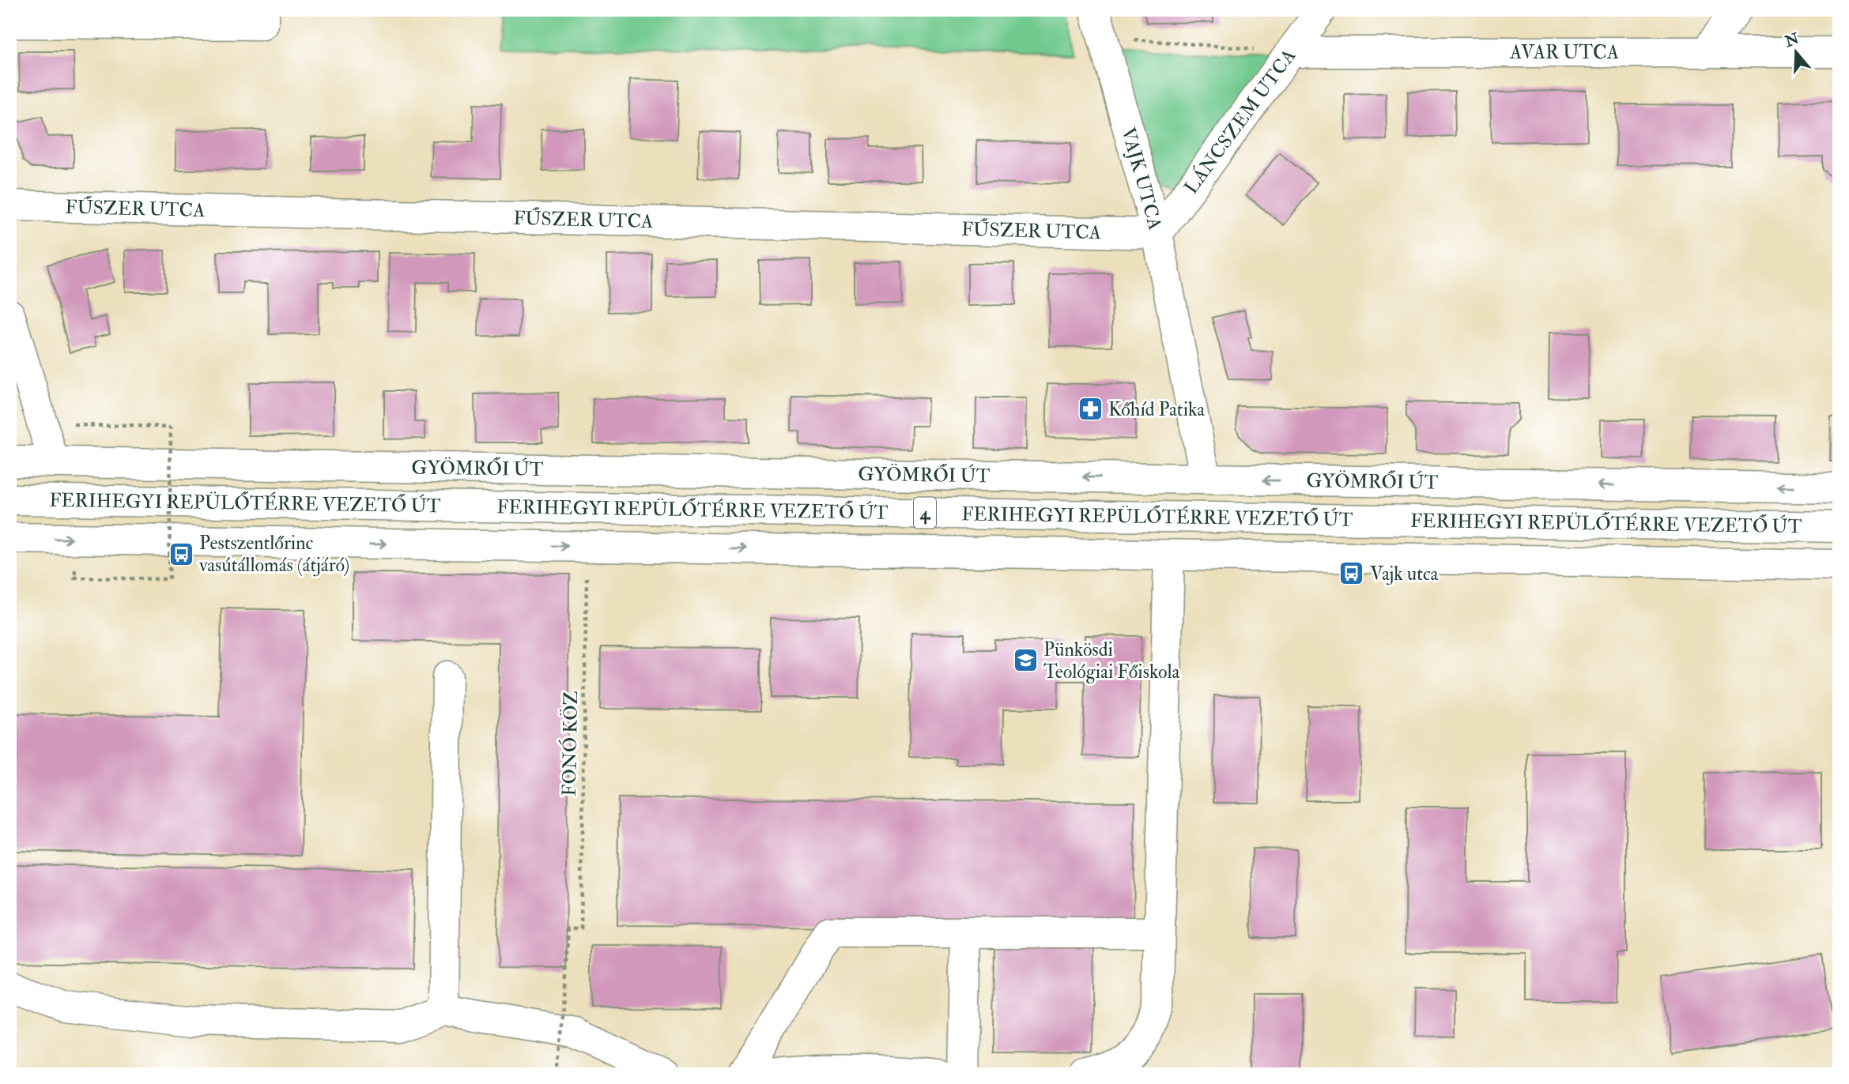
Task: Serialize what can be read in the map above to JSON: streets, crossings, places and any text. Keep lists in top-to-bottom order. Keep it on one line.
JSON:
{"streets":{"street":["AVAR UTCA","LÁNCSZEM UTCA","VAJK UTCA","FŰSZER UTCA","GYÖMRŐI ÚT","FERIHEGYI REPÜLŐTÉRRE VEZETŐ ÚT","4"],"path":["FONÓ KÖZ"]},"crossings":[["AVAR UTCA","LÁNCSZEM UTCA"],["LÁNCSZEM UTCA","VAJK UTCA"],["LÁNCSZEM UTCA","FŰSZER UTCA"],["VAJK UTCA","FŰSZER UTCA"],["VAJK UTCA","GYÖMRŐI ÚT"]],"places":{"pharmacy":["Kőhíd Patika"],"bus stop":["Pestszentlőrinc vasútállomás (átjáró)","Vajk utca"],"school or university":["Pünkösdi Teológiai Főiskola"]},"north":"top"}
